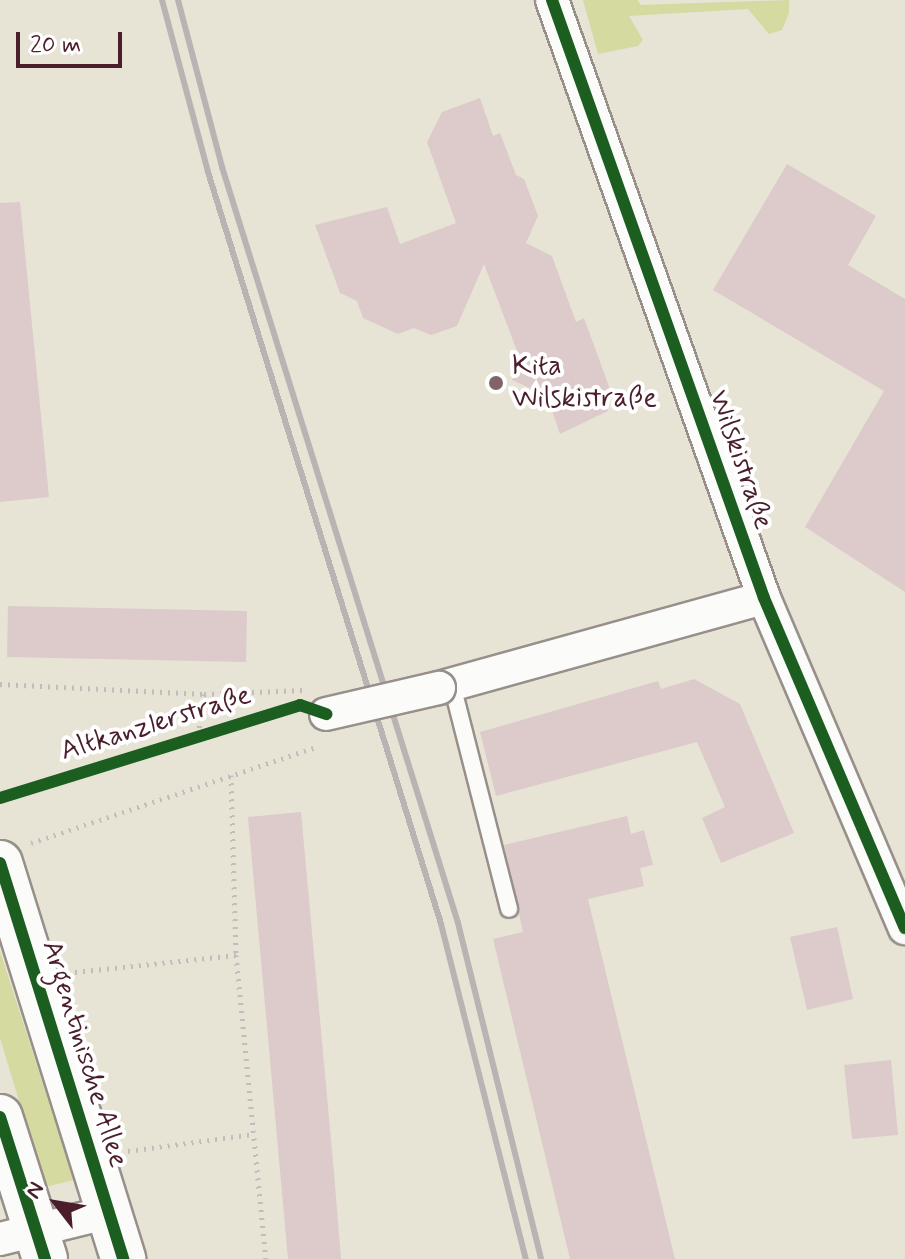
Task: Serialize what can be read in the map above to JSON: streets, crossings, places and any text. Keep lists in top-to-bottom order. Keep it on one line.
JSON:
{"streets":{"main road":["Argentinische Allee"],"street":["Wilskistraße"],"cycle path":["Altkanzlerstraße"]},"places":["Kita Wilskistraße"],"scale_bar":"20 m","north":"top left"}
